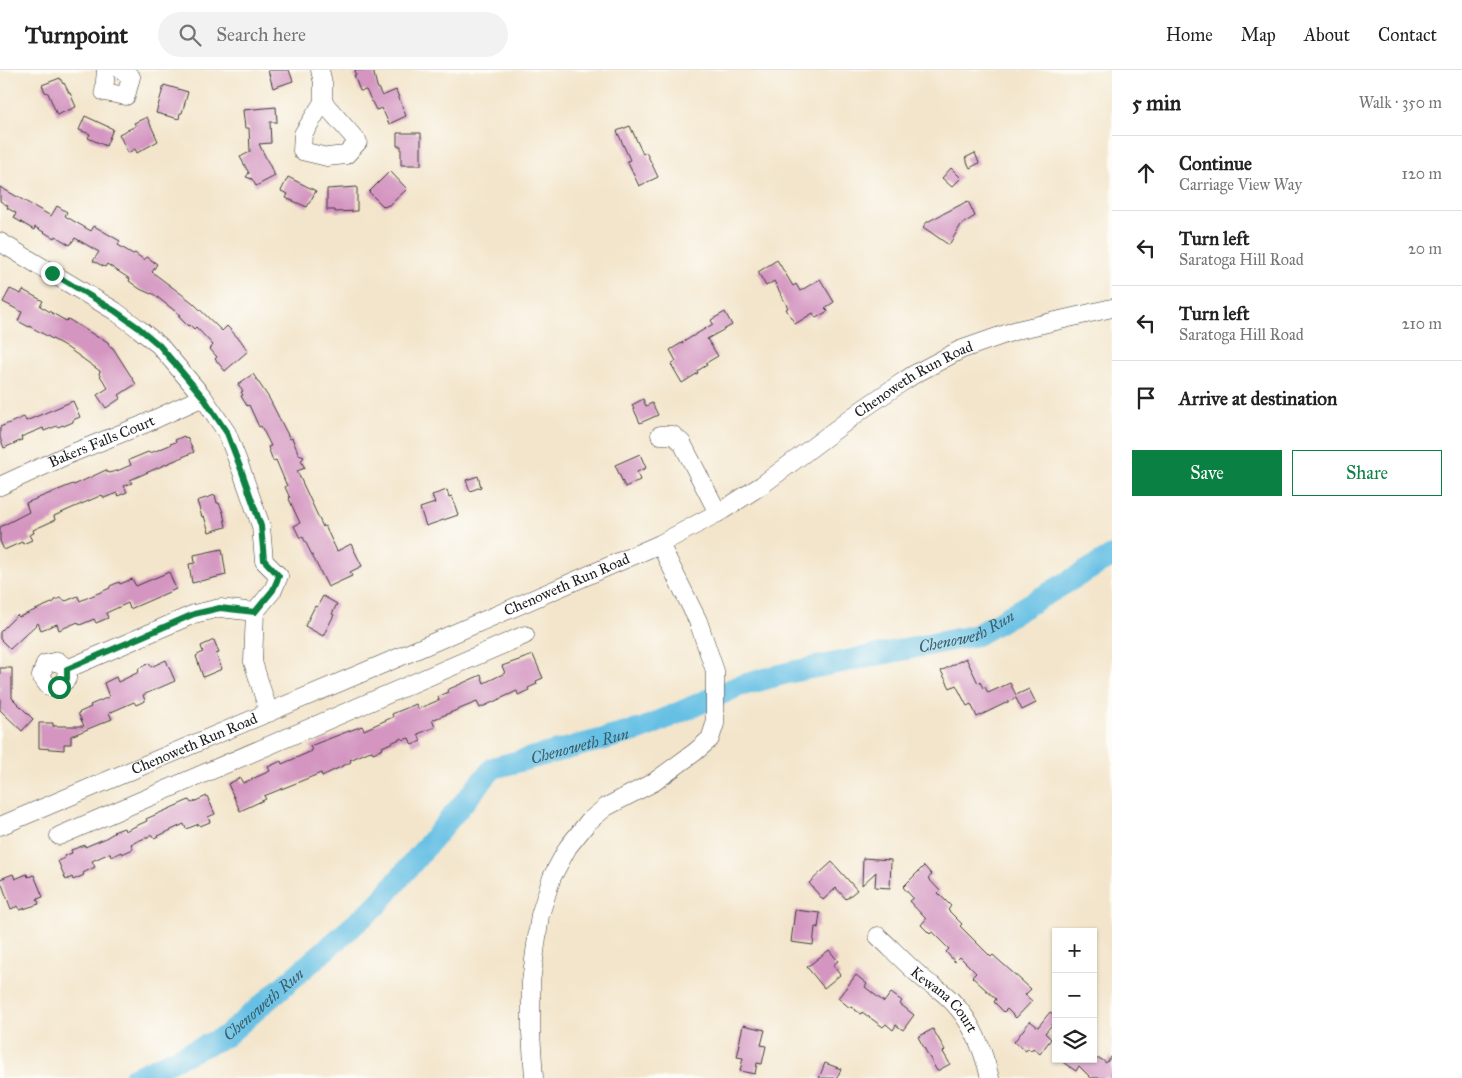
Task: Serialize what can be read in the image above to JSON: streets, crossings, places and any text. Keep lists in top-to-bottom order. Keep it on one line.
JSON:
{"streets":{"street":["Chenoweth Run Road","Bakers Falls Court","Kewana Court"]},"water":["Chenoweth Run"],"page":{"header":"Turnpoint","search":"Search here","nav":["Home","Map","About","Contact"],"heading":["5 min","Walk · 350 m"],"list":[["Continue","Carriage View Way","120 m"],["Turn left","Saratoga Hill Road","20 m"],["Turn left","Saratoga Hill Road","210 m"],"Arrive at destination"],"buttons":["Save","Share"],"map_buttons":["+","−"]}}
